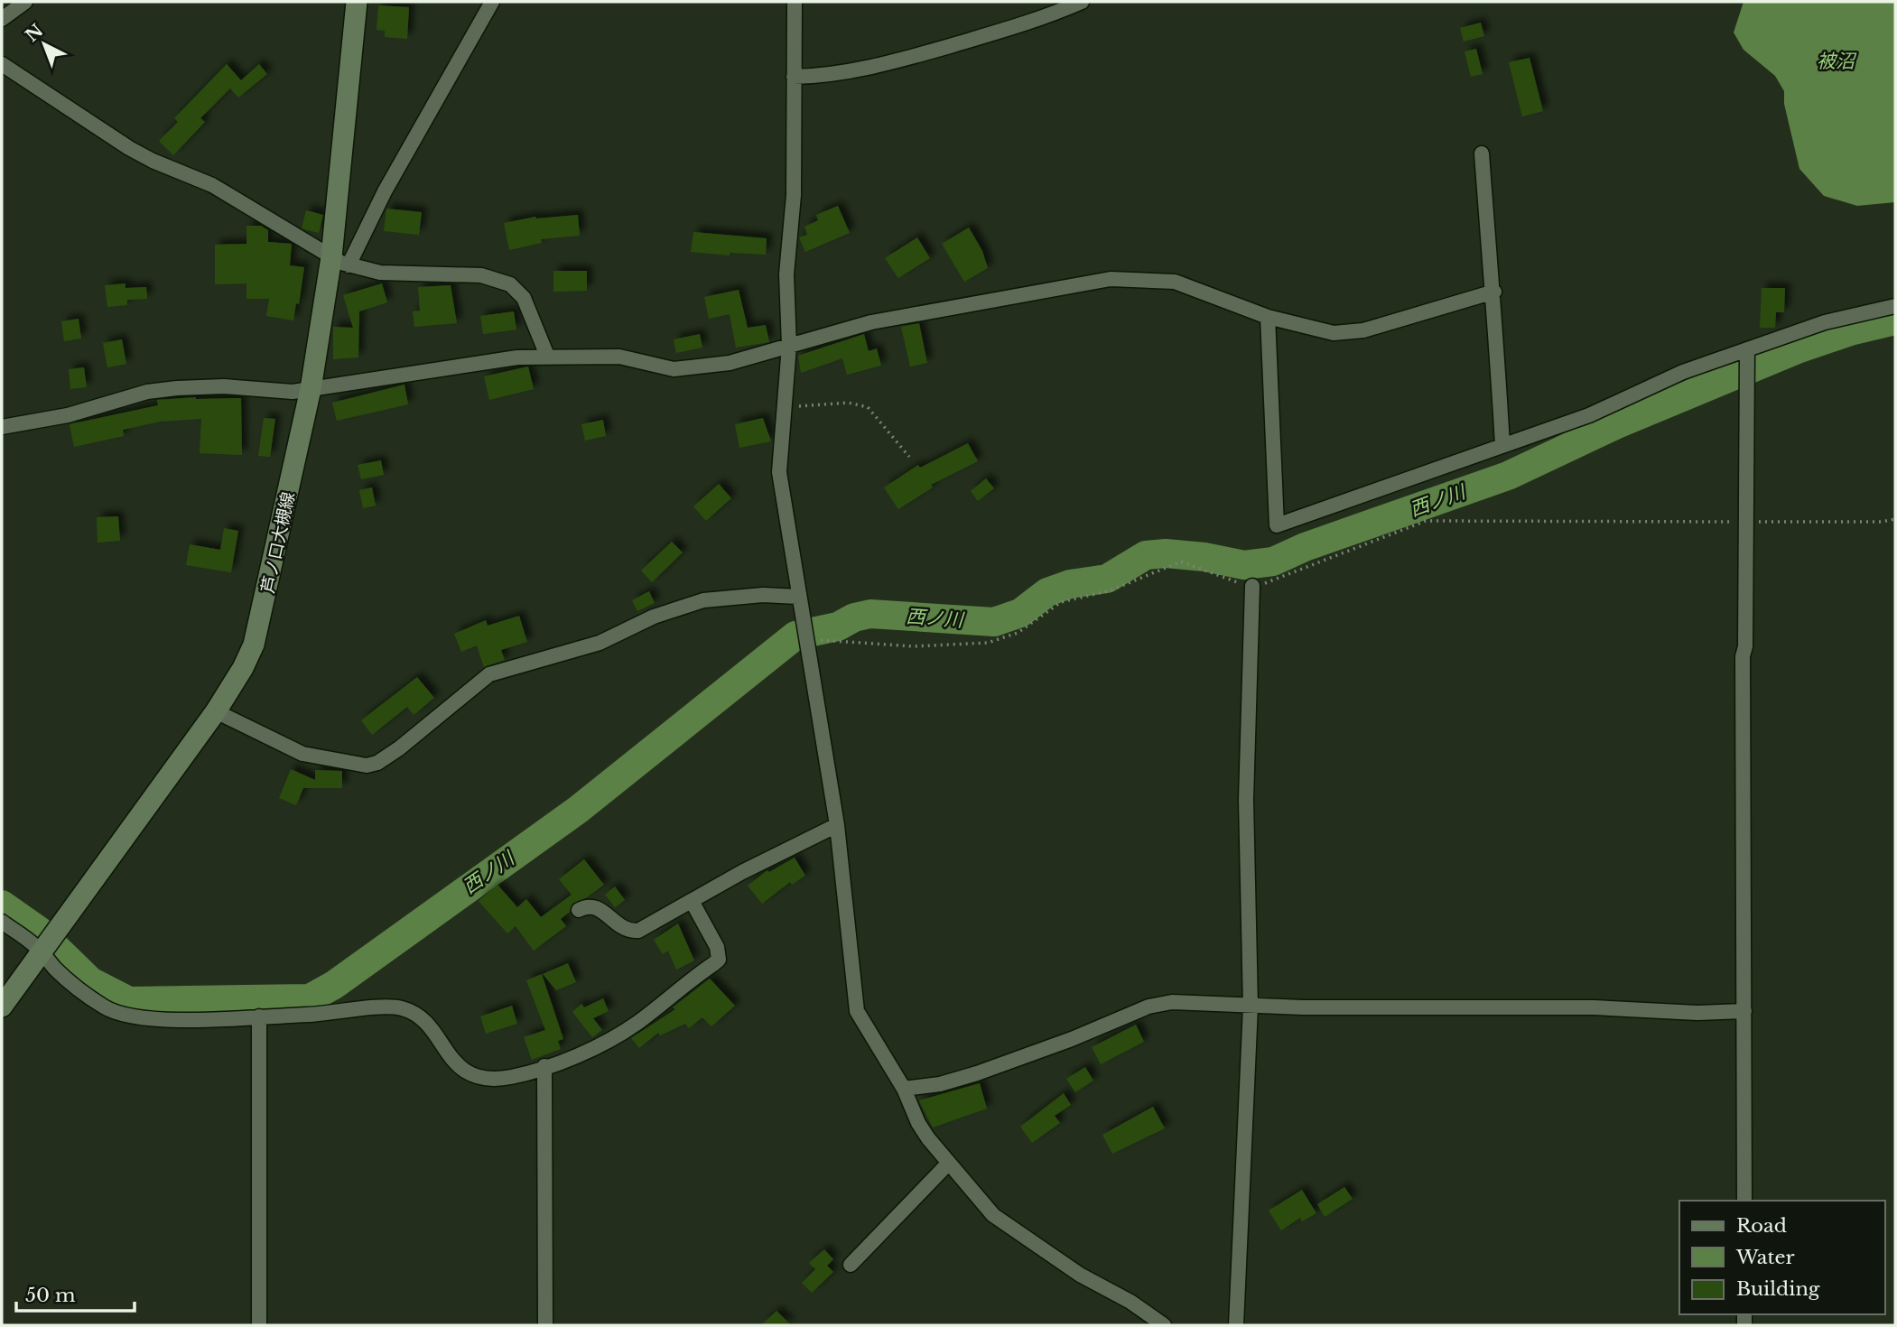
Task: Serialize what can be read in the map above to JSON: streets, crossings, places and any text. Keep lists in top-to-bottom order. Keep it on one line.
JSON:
{"streets":{"main road":["芦ノ口大槻線"]},"water":["被沼","西ノ川"],"legend":["Road","Water","Building"],"scale_bar":"50 m","north":"top left"}
